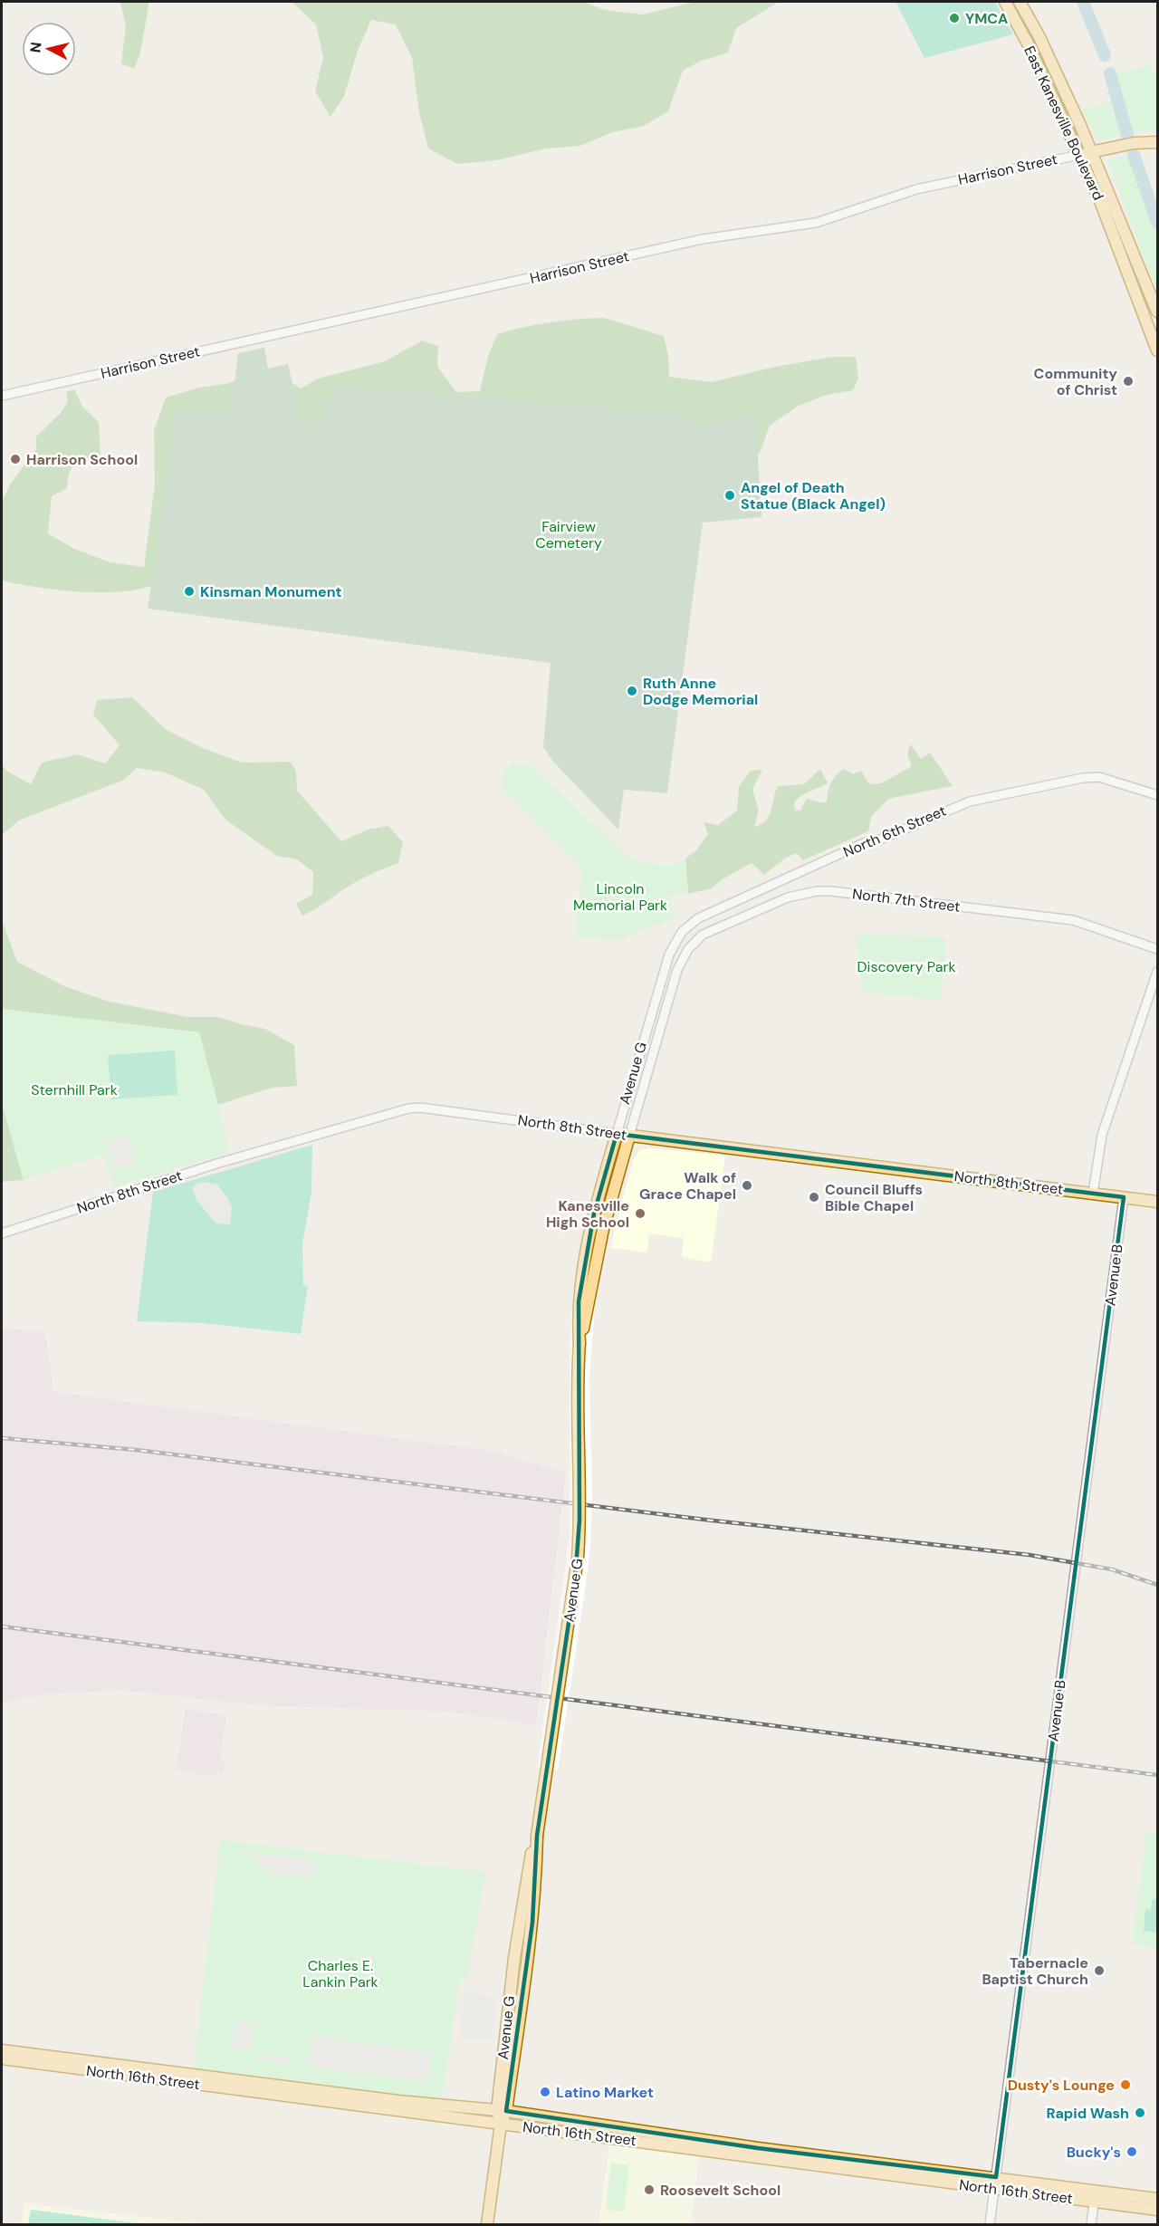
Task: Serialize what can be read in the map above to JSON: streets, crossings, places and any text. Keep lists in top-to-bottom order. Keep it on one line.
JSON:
{"streets":{"main road":["East Kanesville Boulevard","Harrison Street","Avenue G","North 8th Street","North 16th Street"],"street":["North 6th Street","North 7th Street","Avenue B"]},"crossings":[["East Kanesville Boulevard","Harrison Street"],["North 6th Street","Avenue G"],["North 7th Street","Avenue G"],["Avenue G","North 8th Street"],["Avenue G","North 16th Street"],["North 8th Street","Avenue B"],["Avenue B","North 16th Street"]],"parks":["Fairview Cemetery","Lincoln Memorial Park","Discovery Park","Sternhill Park","Charles E. Lankin Park"],"places":["YMCA","Community of Christ","Harrison School","Angel of Death Statue (Black Angel)","Kinsman Monument","Ruth Anne Dodge Memorial","Walk of Grace Chapel","Council Bluffs Bible Chapel","Kanesville High School","Tabernacle Baptist Church","Dusty's Lounge","Latino Market","Rapid Wash","Bucky's","Roosevelt School"],"north":"left"}
